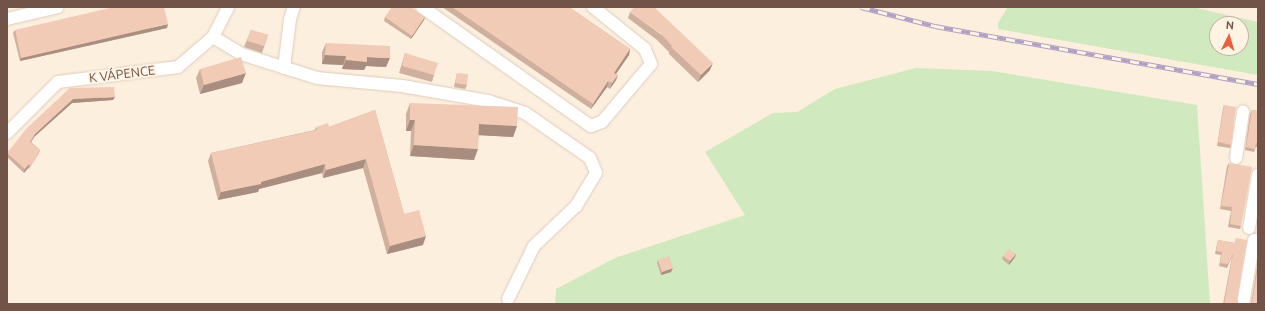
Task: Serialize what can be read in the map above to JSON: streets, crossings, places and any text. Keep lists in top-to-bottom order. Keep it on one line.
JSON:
{"streets":{"street":["K VÁPENCE"]},"north":"top"}
